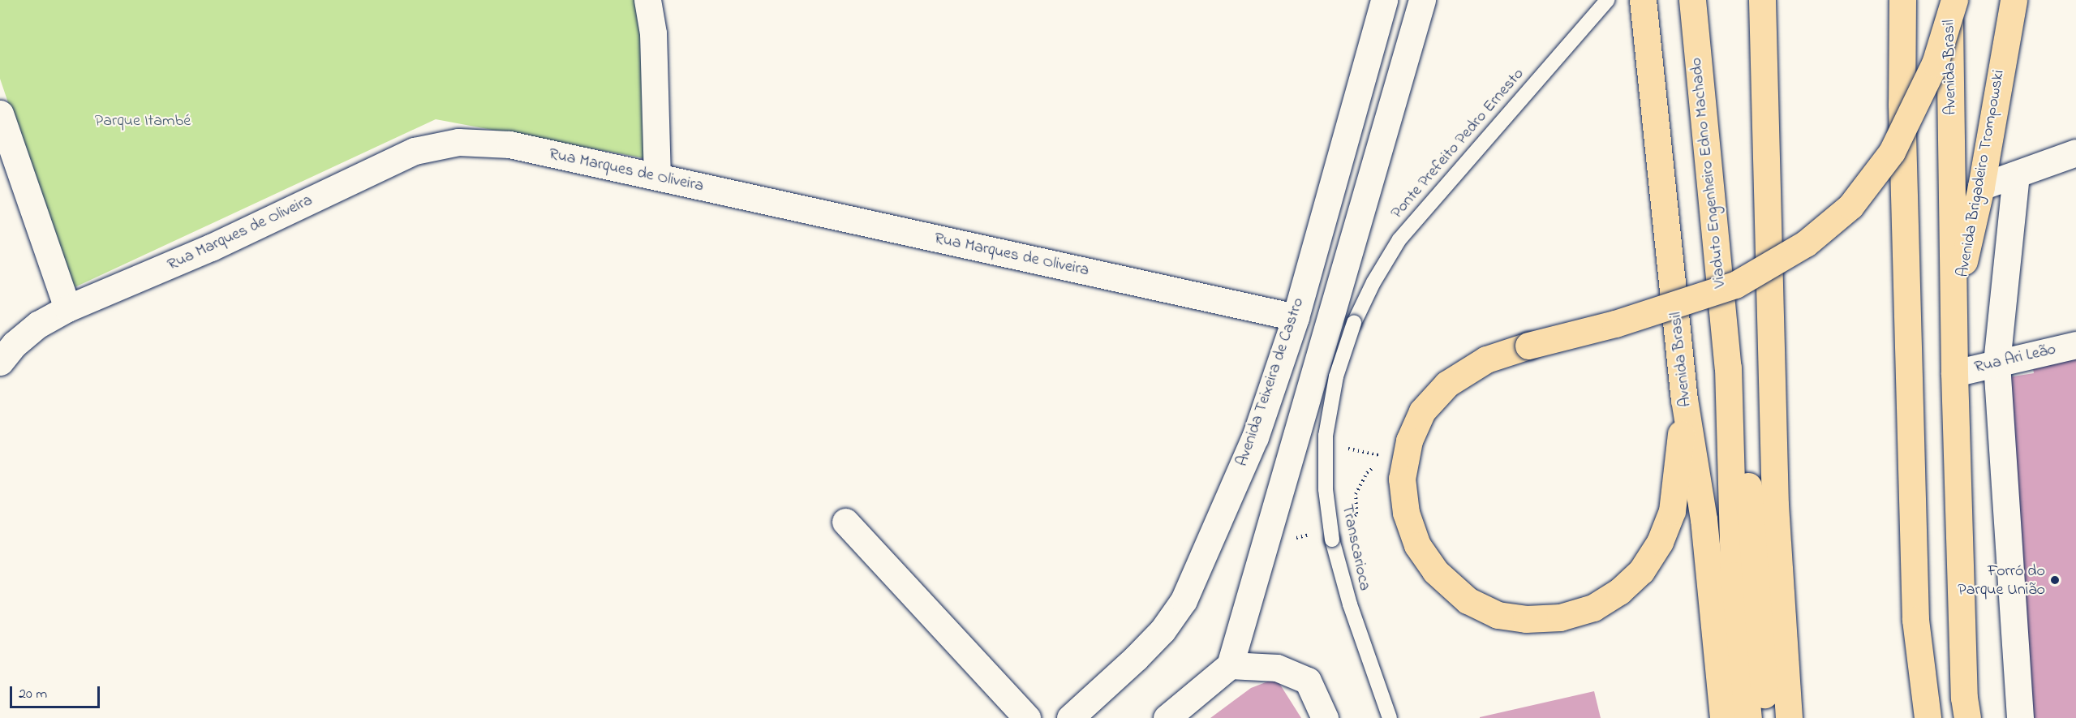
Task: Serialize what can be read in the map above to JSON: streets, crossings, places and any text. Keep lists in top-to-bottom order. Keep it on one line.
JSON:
{"streets":{"highway":["Avenida Brasil","Viaduto Engenheiro Edno Machado","Avenida Brigadeiro Trompowski"],"street":["Rua Marques de Oliveira","Rua Ari Leão","Avenida Teixeira de Castro"],"lane":["Ponte Prefeito Pedro Ernesto","Transcarioca"]},"crossings":[["Avenida Brasil","Avenida Brigadeiro Trompowski"],["Avenida Brasil","Rua Ari Leão"],["Ponte Prefeito Pedro Ernesto","Transcarioca"],["Rua Marques de Oliveira","Avenida Teixeira de Castro"],["Avenida Brigadeiro Trompowski","Rua Ari Leão"]],"parks":["Parque Itambé"],"places":["Forró do Parque União"],"scale_bar":"20 m"}
